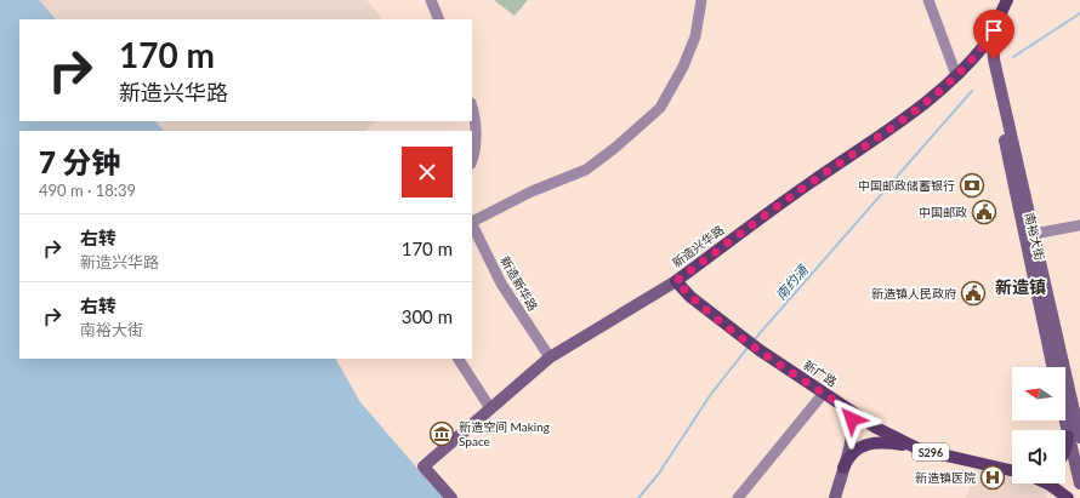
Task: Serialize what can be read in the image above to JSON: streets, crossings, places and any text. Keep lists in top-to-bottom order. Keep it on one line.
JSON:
{"streets":{"main road":["南裕大街","新造兴华路","新广路","S296"],"street":["新造新华路"]},"crossings":[["南裕大街","新造兴华路"],["新造兴华路","新造新华路"],["新造兴华路","新广路"]],"districts":["新造镇"],"water":["南约涌"],"places":{"bank":["中国邮政储蓄银行"],"public building":["中国邮政","新造镇人民政府"],"museum":["新造空间 Making Space"],"hospital":["新造镇医院"]},"north":"left","page":{"turn":["170 m","新造兴华路"],"heading":["7 分钟","490 m · 18:39"],"list":[{"name":"右转","note":"新造兴华路","value":"170 m"},{"name":"右转","note":"南裕大街","value":"300 m"}]}}
